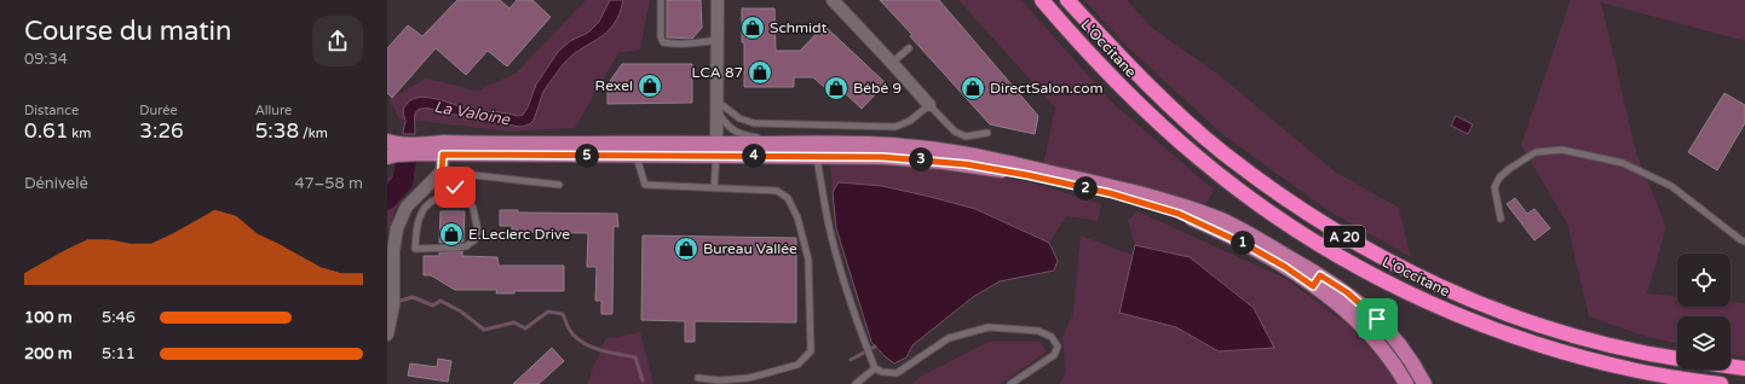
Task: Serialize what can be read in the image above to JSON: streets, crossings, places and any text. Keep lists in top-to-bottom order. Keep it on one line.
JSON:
{"streets":{"highway":["L'Occitane","A 20"]},"water":["La Valoine"],"places":{"shop":["Schmidt","LCA 87","Rexel","Bébé 9","DirectSalon.com","E.Leclerc Drive","Bureau Vallée"]},"page":{"heading":["Course du matin","09:34"],"stats":[["Distance","0.61 km"],["Durée","3:26"],["Allure","5:38 /km"]],"pins":["4","5","3","2","1"],"chart":["Dénivelé","47–58 m"],"list":[{"name":"100 m","note":"5:46"},{"name":"200 m","note":"5:11"}]}}
